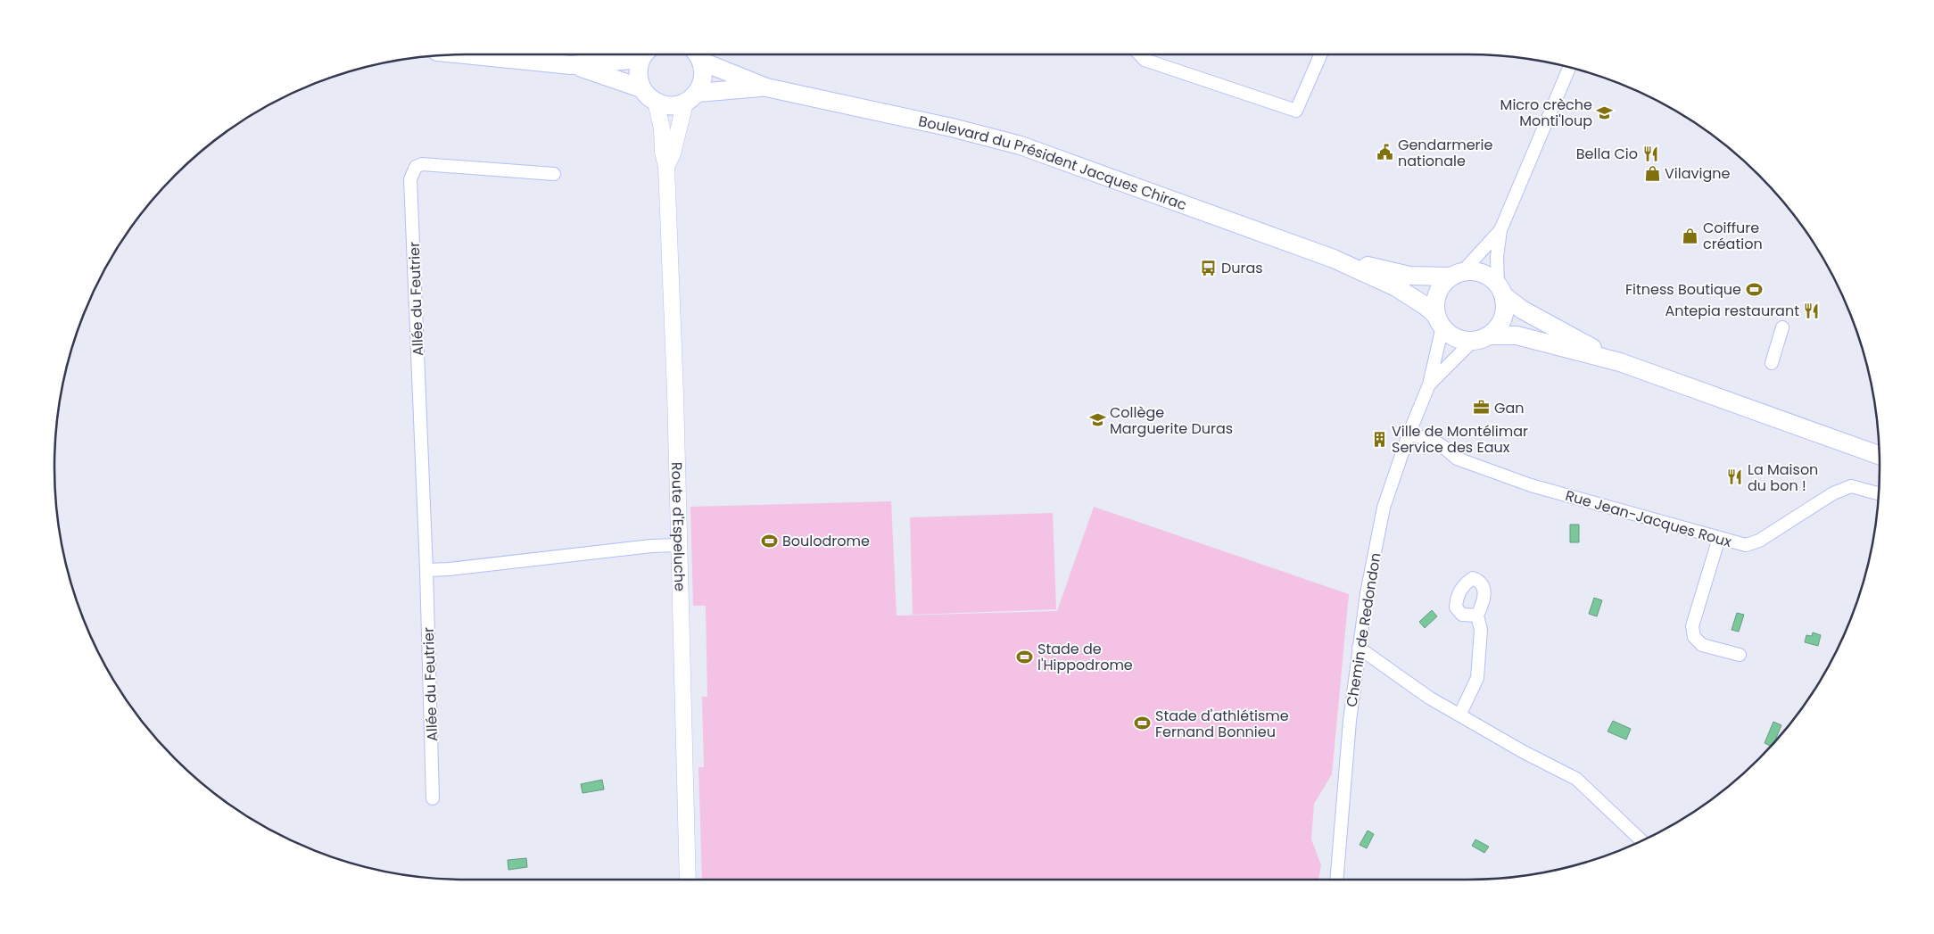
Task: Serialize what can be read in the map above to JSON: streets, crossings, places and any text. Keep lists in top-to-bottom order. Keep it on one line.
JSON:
{"streets":{"main road":["Boulevard du Président Jacques Chirac"],"street":["Allée du Feutrier","Rue Jean-Jacques Roux","Route d'Espeluche","Chemin de Redondon"]},"crossings":[["Boulevard du Président Jacques Chirac","Route d'Espeluche"],["Boulevard du Président Jacques Chirac","Chemin de Redondon"],["Rue Jean-Jacques Roux","Chemin de Redondon"]],"places":{"school or university":["Micro crèche Monti'loup","Collège Marguerite Duras"],"public building":["Gendarmerie nationale"],"restaurant":["Bella Cio","Antepia restaurant","La Maison du bon !"],"shop":["Vilavigne","Coiffure création"],"bus stop":["Duras"],"sports":["Fitness Boutique","Boulodrome","Stade de l'Hippodrome","Stade d'athlétisme Fernand Bonnieu"],"office":["Gan"],"building":["Ville de Montélimar Service des Eaux"]}}
